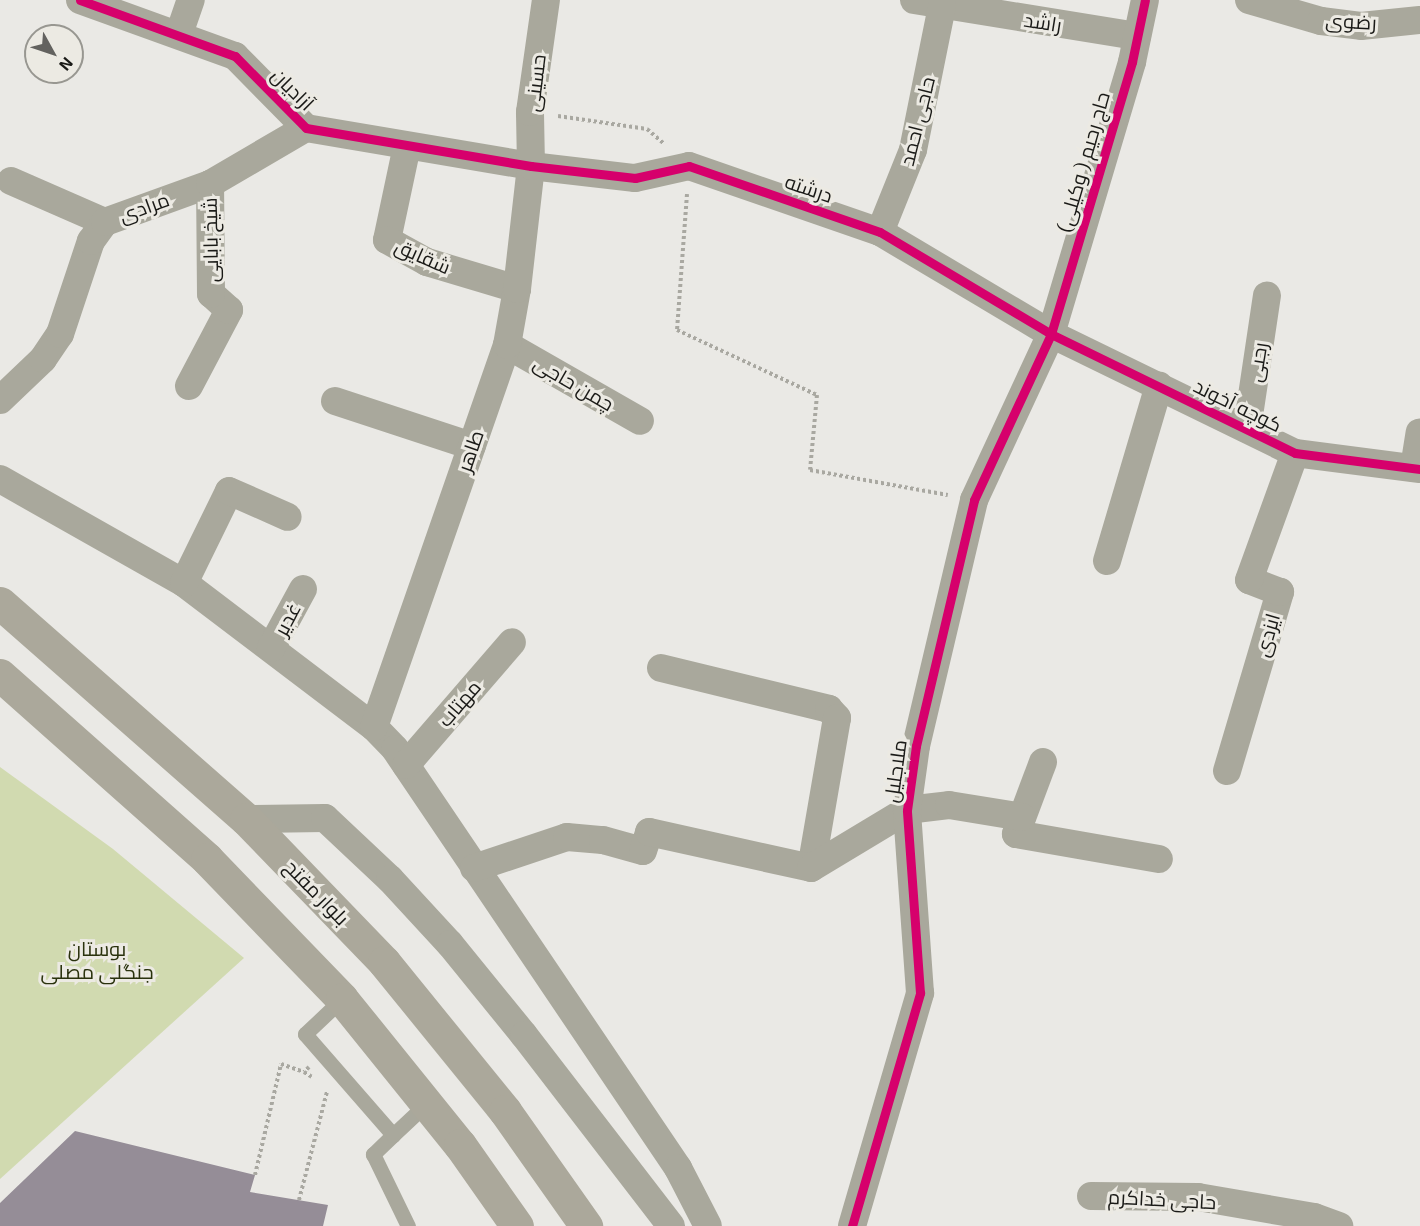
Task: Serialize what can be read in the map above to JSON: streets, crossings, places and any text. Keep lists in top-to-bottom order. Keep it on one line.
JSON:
{"streets":{"main road":["بلوار مفتح"],"street":["رضوی","راشد","حسینی","آزادیان","حاجی احمد","حاج رحیم ( وکیلی)","درشته","مرادی","شیخ بابایی","شقایق","رجبی","چمن حاجی","کوچه آخوند","طاهر","غدیر","ایزدی","مهتاب","ملاجلیل","حاجی خداکرم"]},"crossings":[["راشد","حاجی احمد"],["راشد","حاج رحیم ( وکیلی)"],["حسینی","آزادیان"],["حسینی","طاهر"],["آزادیان","مرادی"],["آزادیان","شقایق"],["آزادیان","طاهر"],["حاجی احمد","درشته"],["حاج رحیم ( وکیلی)","درشته"],["حاج رحیم ( وکیلی)","کوچه آخوند"],["حاج رحیم ( وکیلی)","ملاجلیل"],["درشته","کوچه آخوند"],["درشته","ملاجلیل"],["مرادی","شیخ بابایی"],["شقایق","طاهر"],["رجبی","کوچه آخوند"],["چمن حاجی","طاهر"],["کوچه آخوند","ایزدی"],["کوچه آخوند","ملاجلیل"]],"parks":["بوستان جنگلی مصلی"],"north":"bottom right"}
